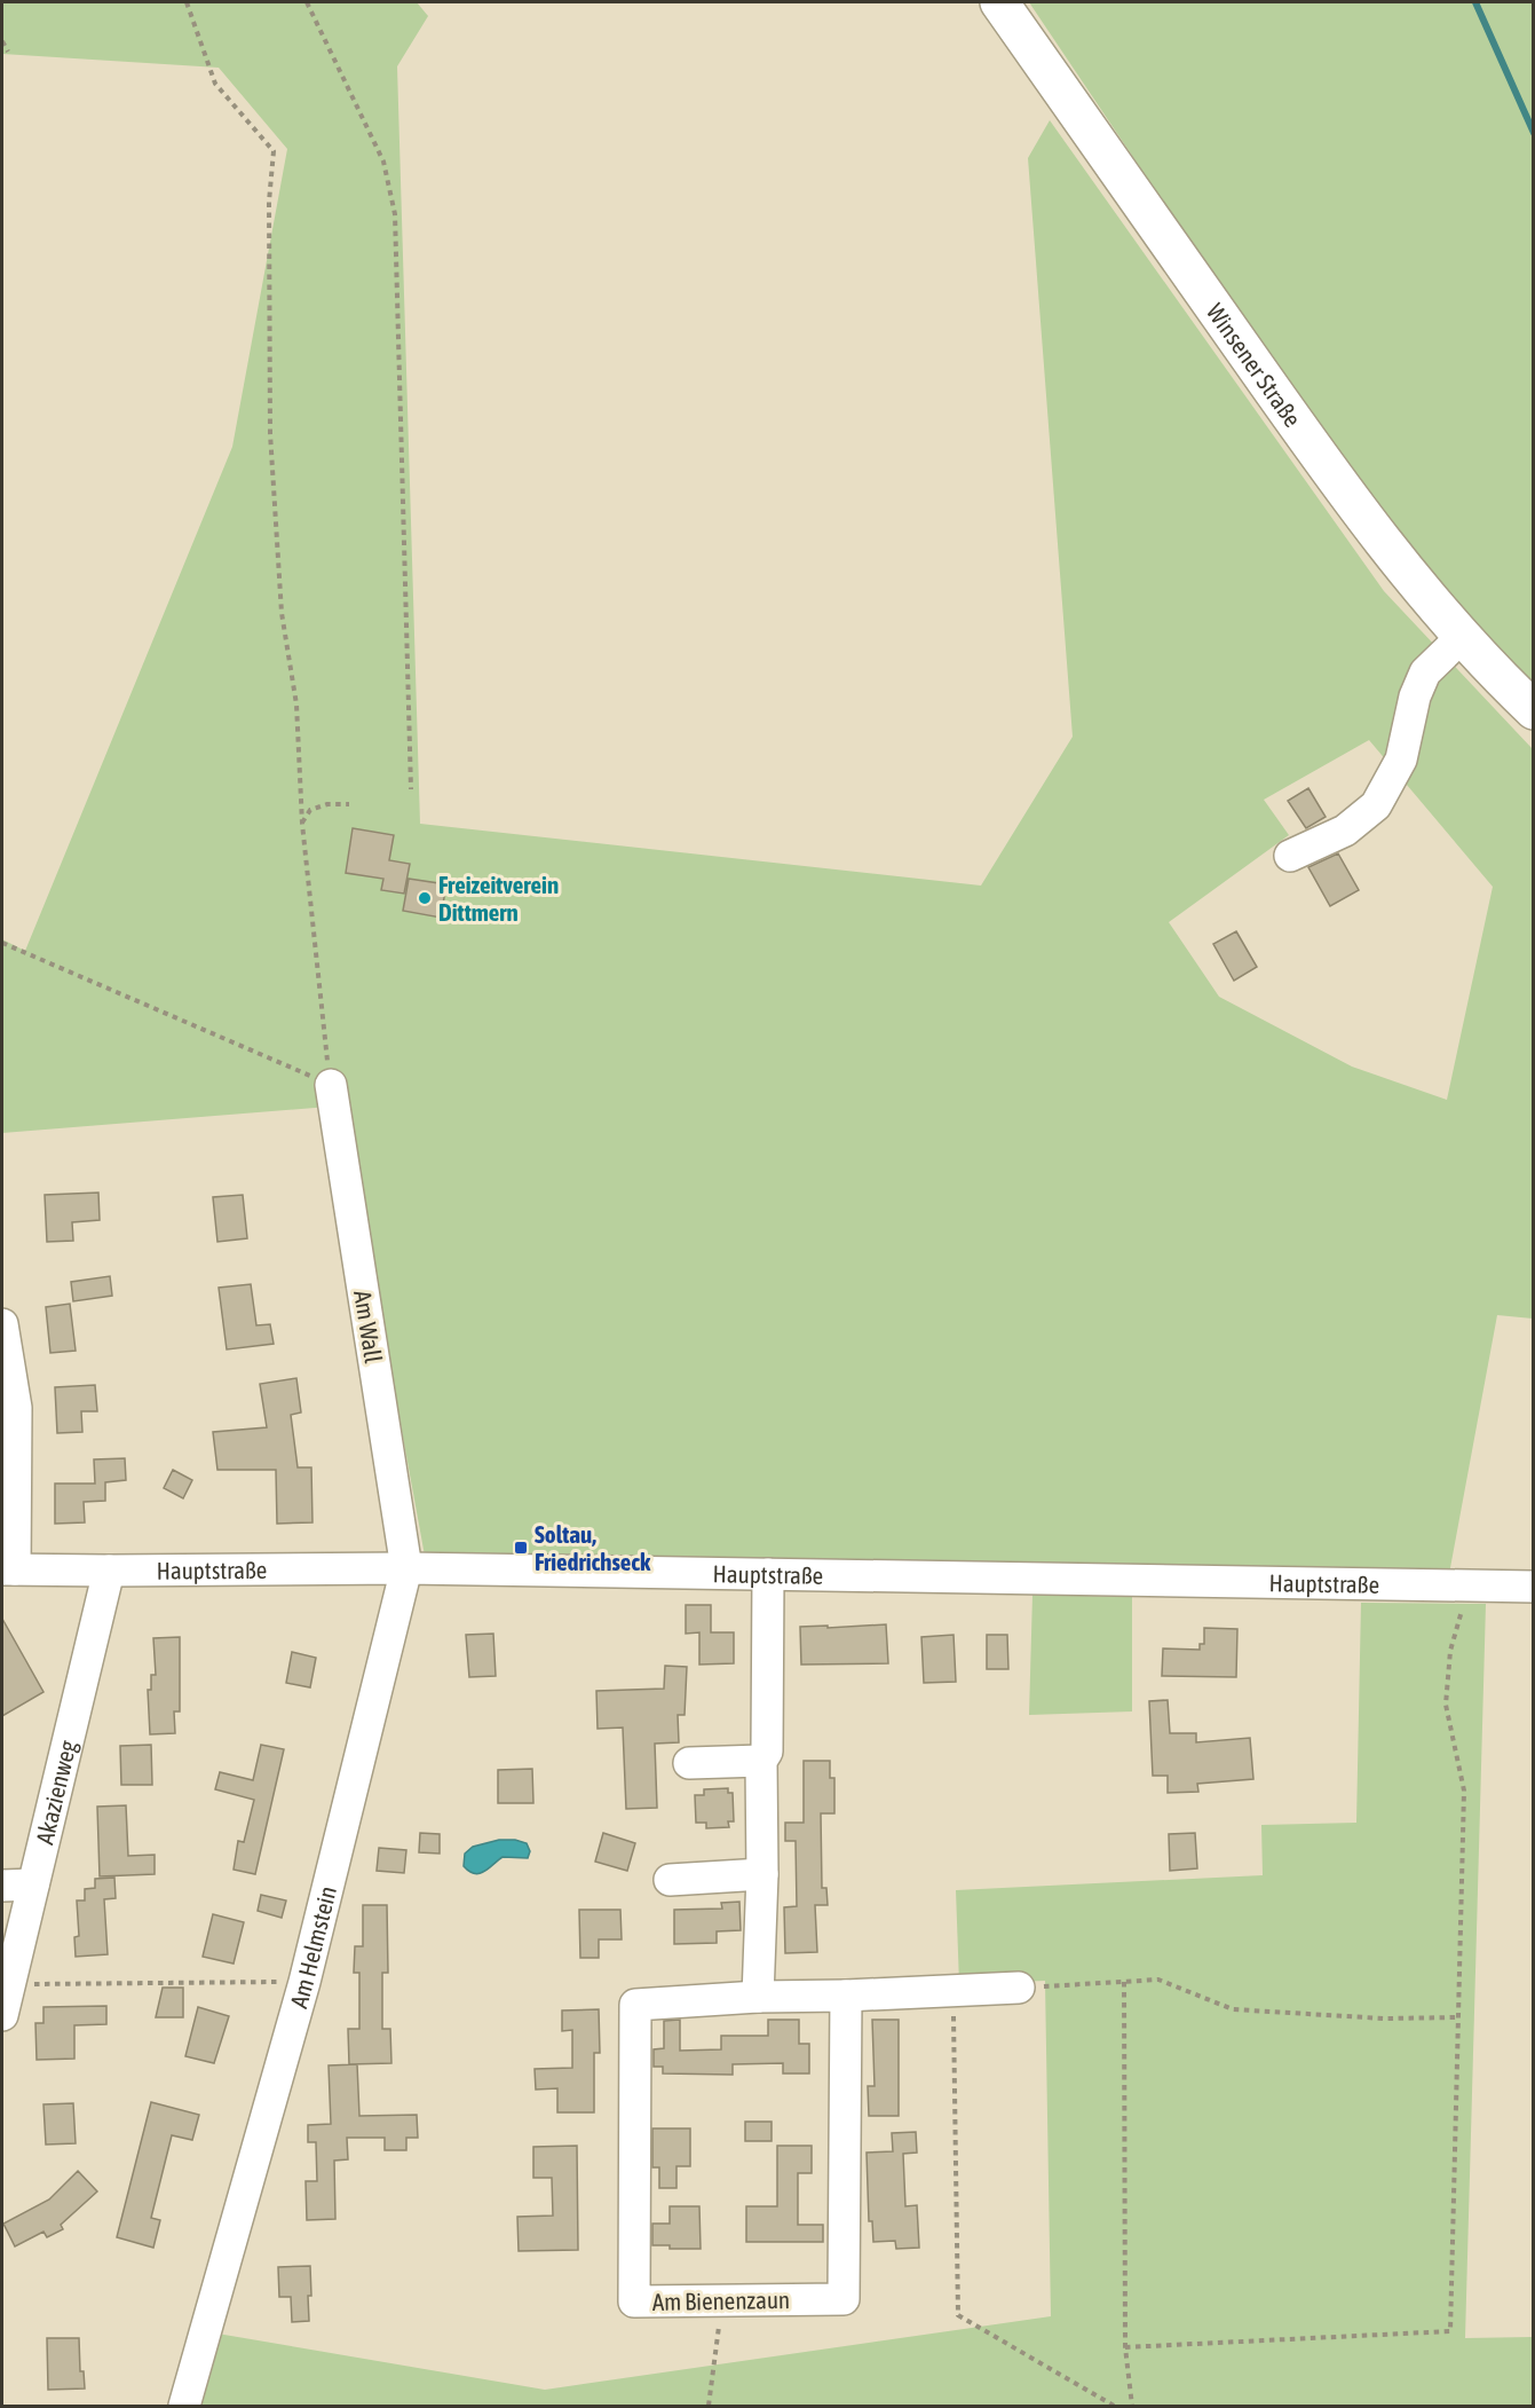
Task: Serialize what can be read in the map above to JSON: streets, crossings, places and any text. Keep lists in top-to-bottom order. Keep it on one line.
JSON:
{"streets":{"main road":["Winsener Straße"],"street":["Am Wall","Hauptstraße","Akazienweg","Am Helmstein","Am Bienenzaun"]},"crossings":[["Am Wall","Hauptstraße"],["Am Wall","Am Helmstein"],["Hauptstraße","Akazienweg"],["Hauptstraße","Am Helmstein"]],"places":{"other":["Freizeitverein Dittmern"],"transit":["Soltau, Friedrichseck"]}}
